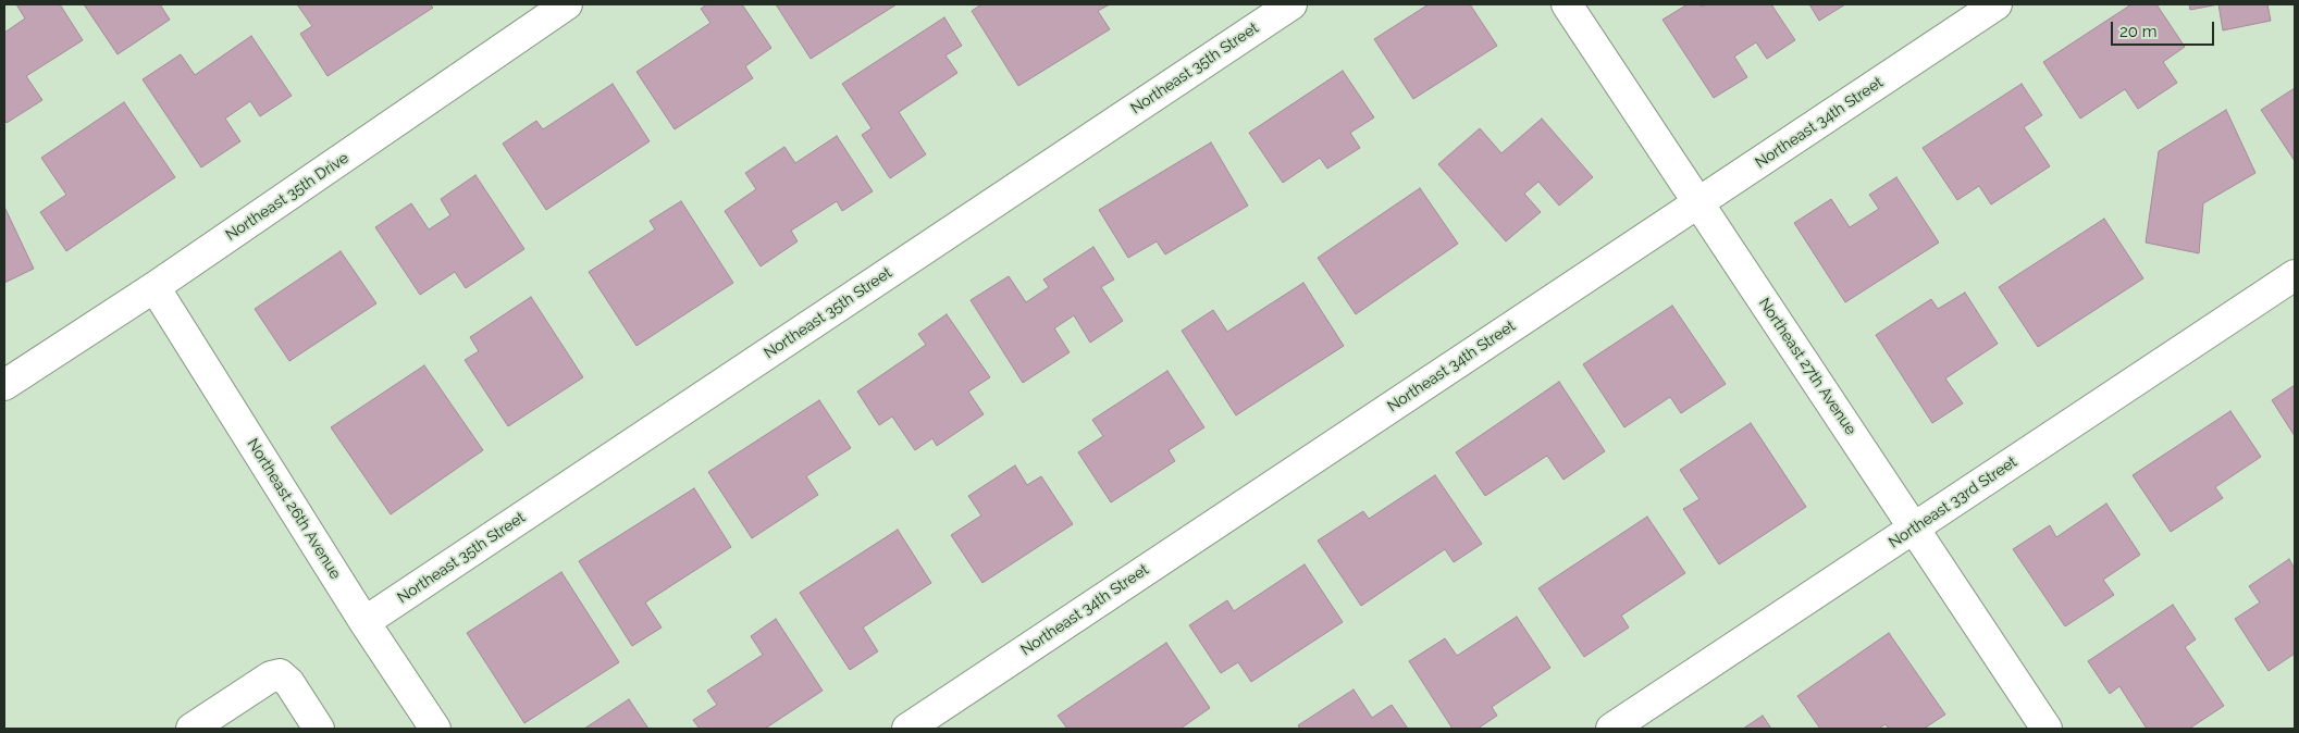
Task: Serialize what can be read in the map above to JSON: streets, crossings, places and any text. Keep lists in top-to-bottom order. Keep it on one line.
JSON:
{"streets":{"street":["Northeast 35th Street","Northeast 34th Street","Northeast 35th Drive","Northeast 27th Avenue","Northeast 33rd Street","Northeast 26th Avenue"]},"crossings":[["Northeast 35th Street","Northeast 26th Avenue"],["Northeast 34th Street","Northeast 27th Avenue"],["Northeast 35th Drive","Northeast 26th Avenue"],["Northeast 27th Avenue","Northeast 33rd Street"]],"scale_bar":"20 m"}
